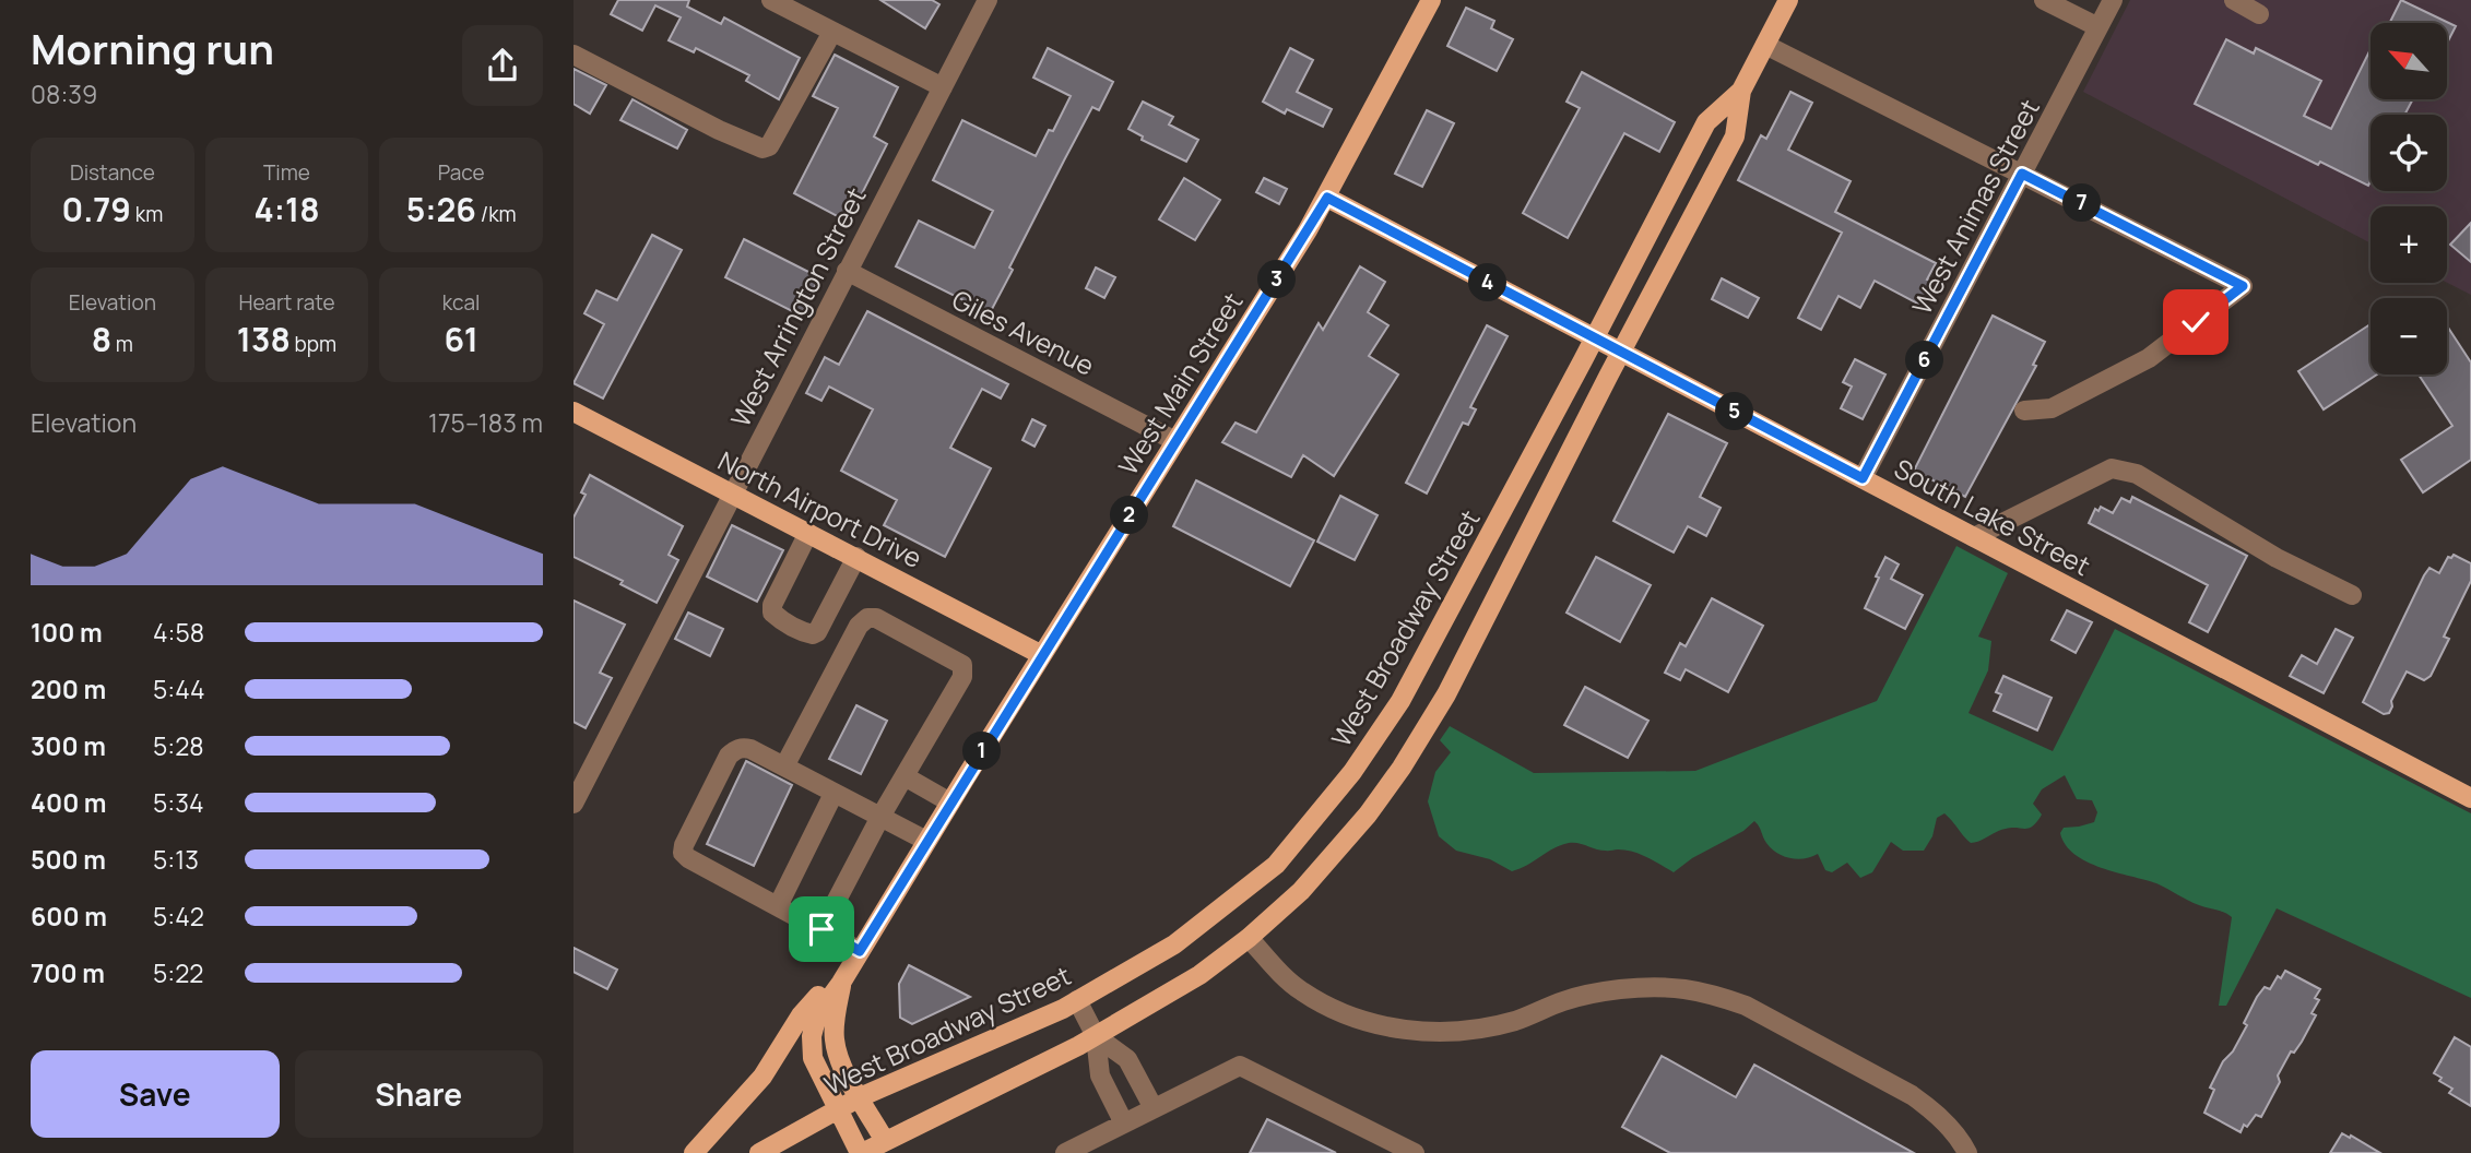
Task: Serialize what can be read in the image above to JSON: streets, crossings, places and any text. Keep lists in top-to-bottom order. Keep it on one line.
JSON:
{"streets":{"main road":["West Main Street","North Airport Drive","South Lake Street","West Broadway Street"],"street":["West Animas Street","West Arrington Street","Giles Avenue"]},"crossings":[["West Animas Street","South Lake Street"],["West Arrington Street","Giles Avenue"],["West Arrington Street","North Airport Drive"],["Giles Avenue","West Main Street"],["West Main Street","North Airport Drive"],["West Main Street","South Lake Street"],["West Main Street","West Broadway Street"],["South Lake Street","West Broadway Street"]],"north":"top left","page":{"heading":["Morning run","08:39"],"map_buttons":["+","−"],"stats":[["Distance","0.79 km"],["Time","4:18"],["Pace","5:26 /km"],["Elevation","8 m"],["Heart rate","138 bpm"],["kcal","61"]],"pins":["7","3","4","6","5","2","1"],"chart":["Elevation","175–183 m"],"list":[{"name":"100 m","note":"4:58"},{"name":"200 m","note":"5:44"},{"name":"300 m","note":"5:28"},{"name":"400 m","note":"5:34"},{"name":"500 m","note":"5:13"},{"name":"600 m","note":"5:42"},{"name":"700 m","note":"5:22"}],"buttons":["Save","Share"]}}
